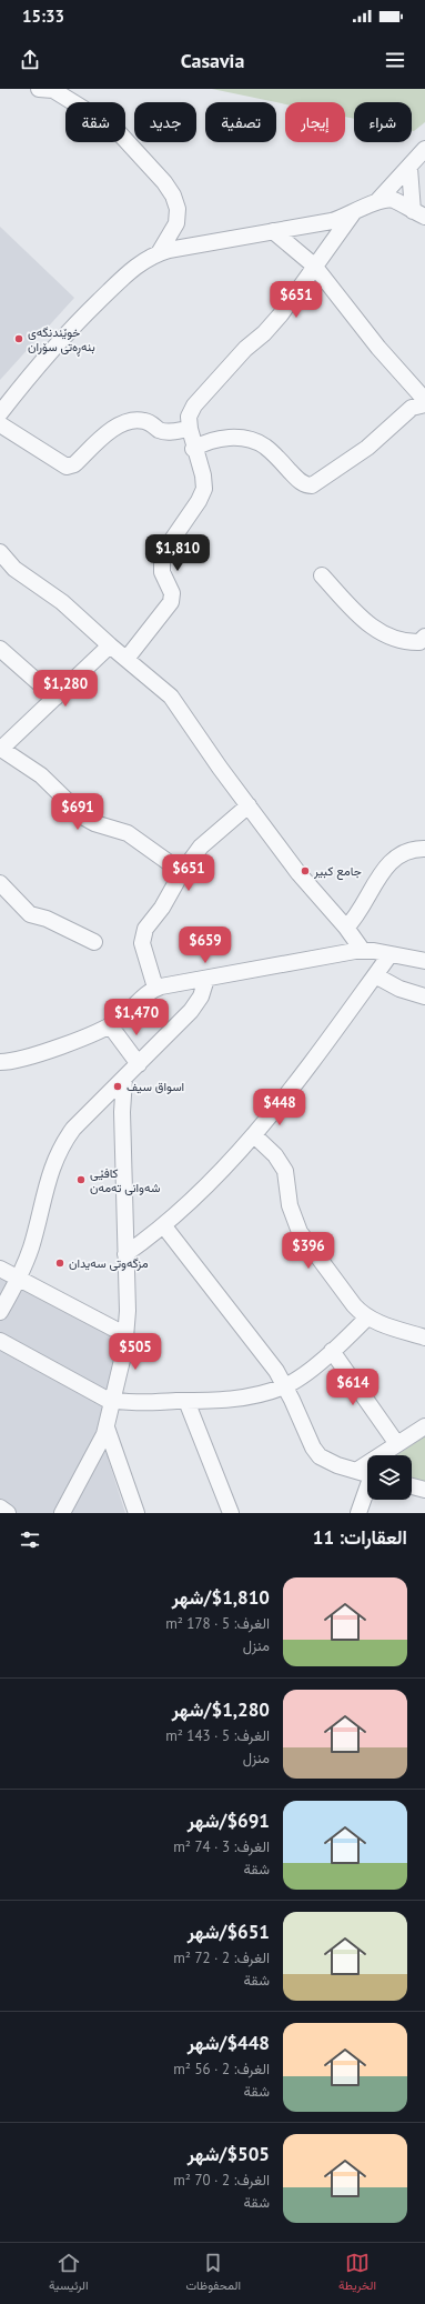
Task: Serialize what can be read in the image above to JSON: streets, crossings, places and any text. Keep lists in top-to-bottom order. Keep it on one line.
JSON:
{"places":["خوێندنگەی بنەڕەتی سۆران","جامع كبير","اسواق سيف","کافێی شەوانی تەمەن","مزگەوتی سەیدان"],"page":{"status":"15:33","header":"Casavia","chip":["شراء","إيجار","تصفية","جديد","شقة"],"price":["$651","$1,810","$1,280","$691","$651","$659","$1,470","$448","$396","$505","$614"],"heading":"العقارات: 11","list":[{"name":"$1,810/شهر","note":"الغرف: 5 · 178 m² · منزل"},{"name":"$1,280/شهر","note":"الغرف: 5 · 143 m² · منزل"},{"name":"$691/شهر","note":"الغرف: 3 · 74 m² · شقة"},{"name":"$651/شهر","note":"الغرف: 2 · 72 m² · شقة"},{"name":"$448/شهر","note":"الغرف: 2 · 56 m² · شقة"},{"name":"$505/شهر","note":"الغرف: 2 · 70 m² · شقة"}],"tabs":["الخريطة","المحفوظات","الرئيسية"]}}
